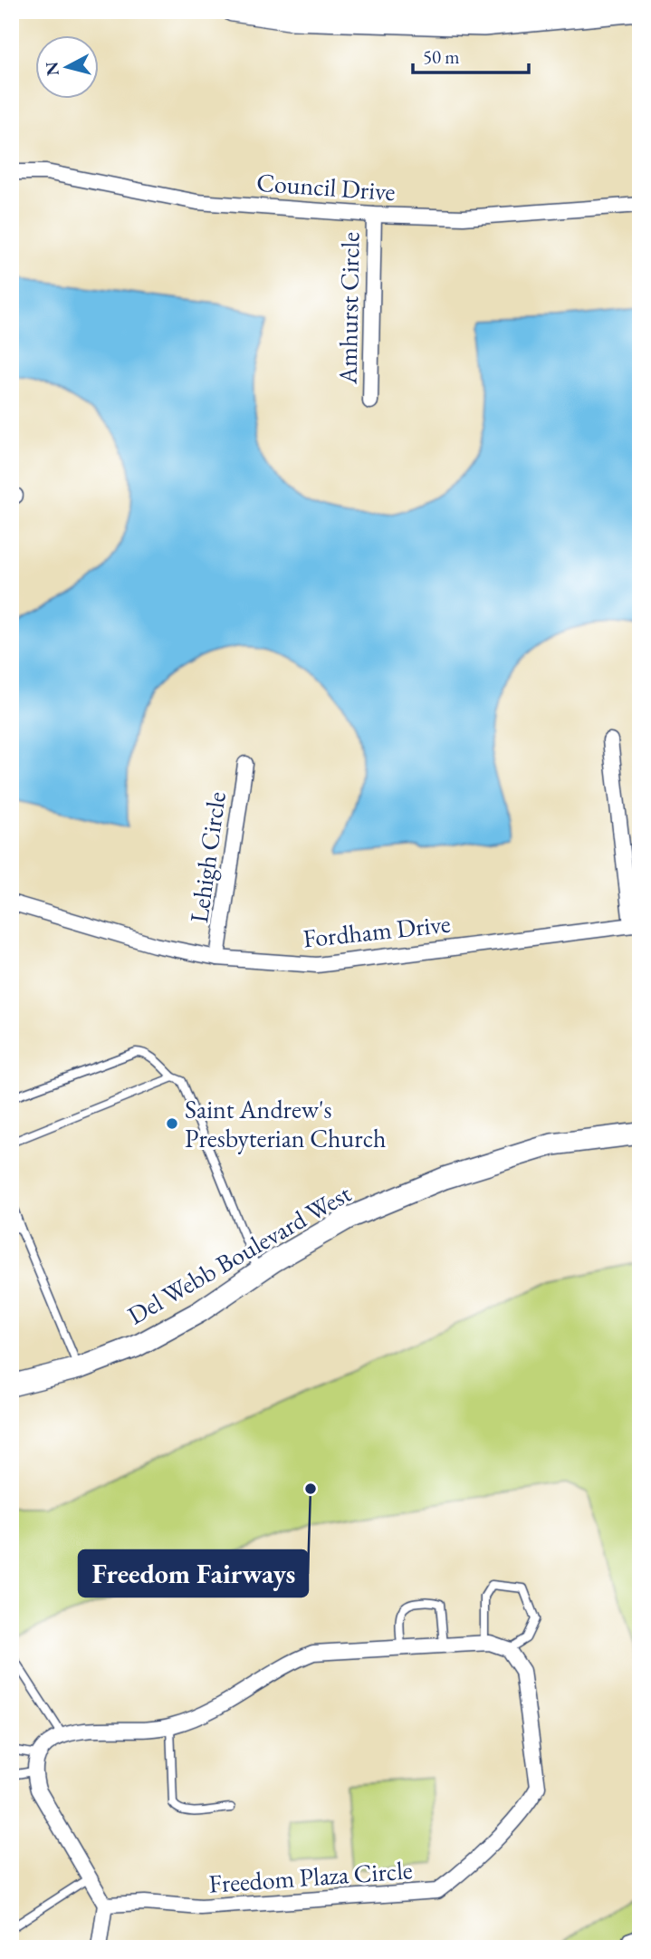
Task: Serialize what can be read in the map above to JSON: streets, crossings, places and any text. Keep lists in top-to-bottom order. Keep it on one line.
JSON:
{"streets":{"street":["Council Drive","Amhurst Circle","Lehigh Circle","Fordham Drive","Del Webb Boulevard West","Freedom Plaza Circle"]},"crossings":[["Council Drive","Amhurst Circle"],["Lehigh Circle","Fordham Drive"]],"places":["Saint Andrew's Presbyterian Church","Freedom Fairways"],"scale_bar":"50 m","north":"left"}
